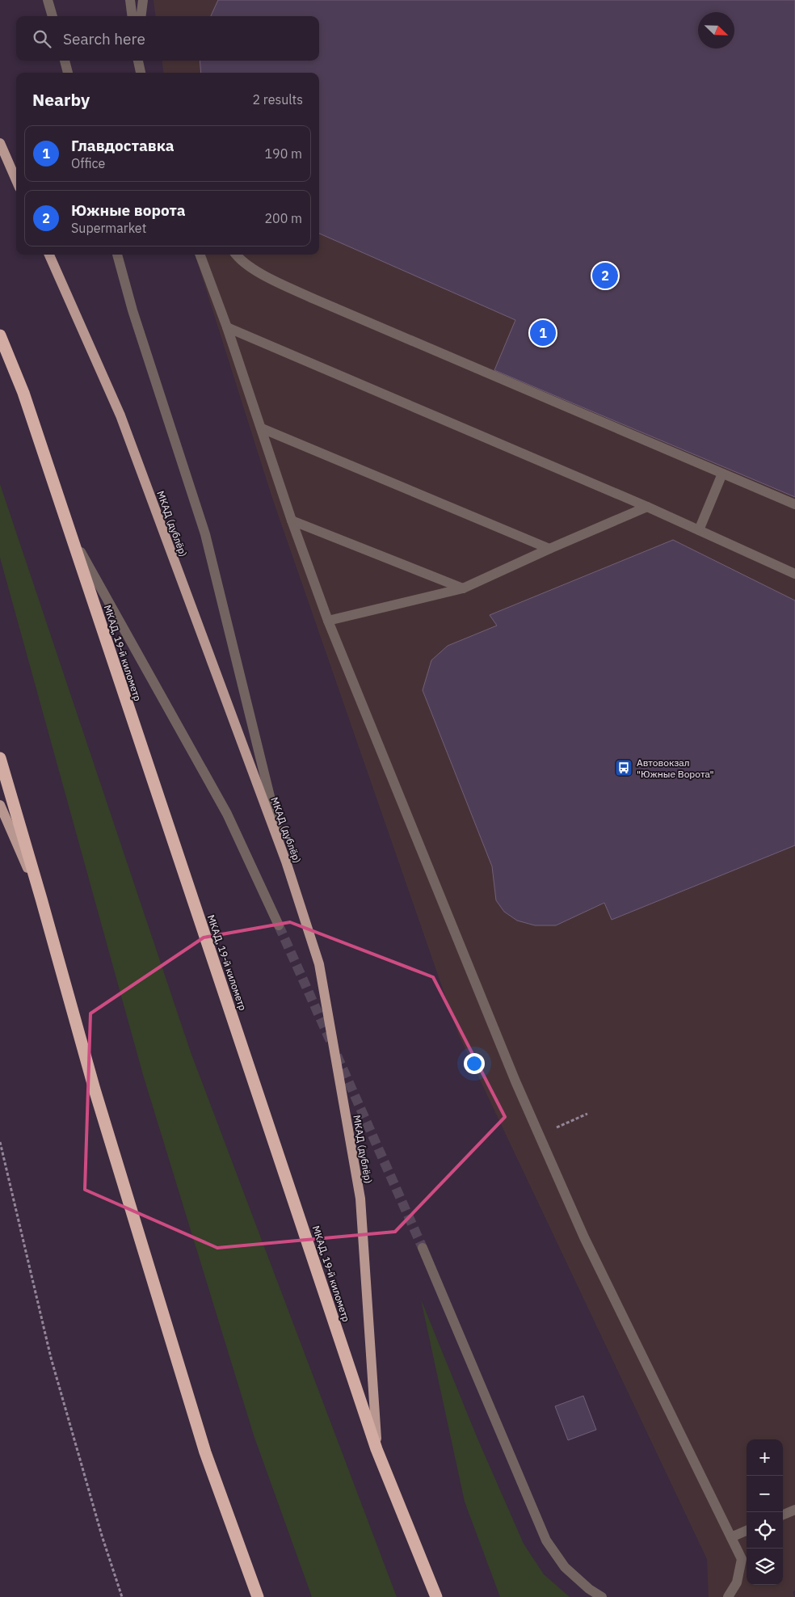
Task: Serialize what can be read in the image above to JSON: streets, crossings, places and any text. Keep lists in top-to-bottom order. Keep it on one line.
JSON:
{"streets":{"highway":["МКАД, 19-й километр"],"main road":["МКАД (дублёр)"]},"crossings":[["МКАД (дублёр)","МКАД, 19-й километр"]],"places":{"bus stop":["Автовокзал \"Южные Ворота\""]},"north":"bottom right","page":{"search":"Search here","heading":["Nearby","2 results"],"list":[{"mark":"1","name":"Главдоставка","note":"Office","value":"190 m"},{"mark":"2","name":"Южные ворота","note":"Supermarket","value":"200 m"}],"pins":["2","1"],"map_buttons":["+","−"]}}
